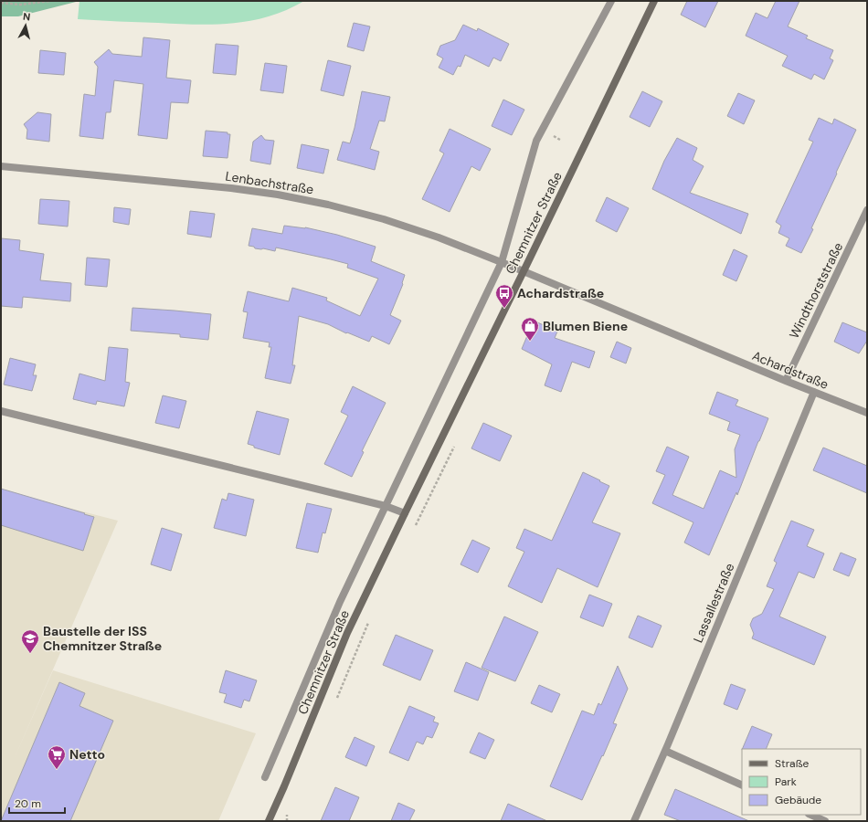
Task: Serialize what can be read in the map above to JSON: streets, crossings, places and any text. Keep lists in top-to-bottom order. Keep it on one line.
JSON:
{"streets":{"main road":["Chemnitzer Straße"],"street":["Lenbachstraße","Windthorststraße","Achardstraße","Lassallestraße"]},"crossings":[["Lenbachstraße","Chemnitzer Straße"],["Lenbachstraße","Achardstraße"],["Chemnitzer Straße","Achardstraße"],["Windthorststraße","Achardstraße"],["Achardstraße","Lassallestraße"]],"places":{"bus stop":["Achardstraße"],"shop":["Blumen Biene"],"school or university":["Baustelle der ISS Chemnitzer Straße"],"supermarket":["Netto"]},"legend":["Straße","Park","Gebäude"],"scale_bar":"20 m","north":"top"}
